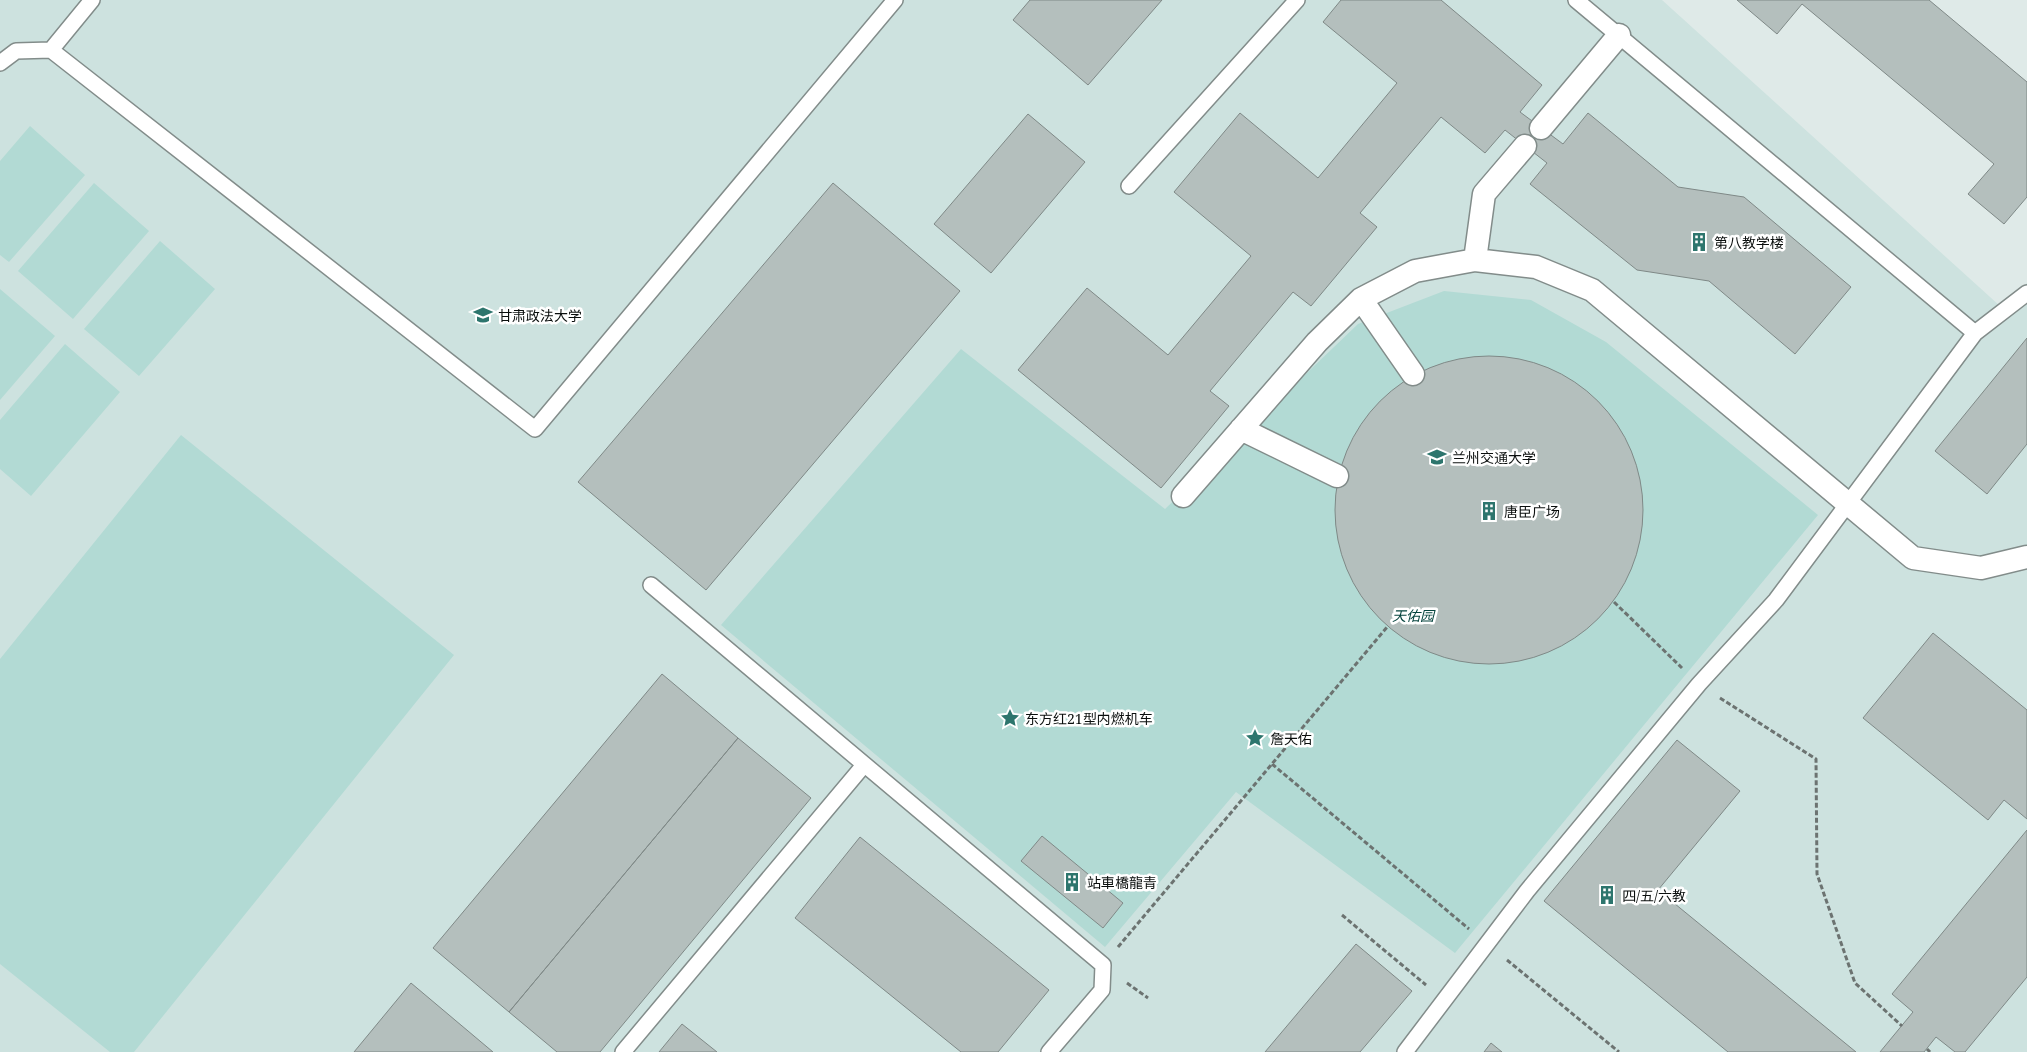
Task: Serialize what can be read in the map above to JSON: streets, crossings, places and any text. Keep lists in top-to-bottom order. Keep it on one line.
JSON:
{"parks":["天佑园"],"places":{"building":["第八教学楼","唐臣广场","站車橋龍青","四/五/六教"],"school or university":["甘肃政法大学","兰州交通大学"],"place":["东方红21型内燃机车","詹天佑"]}}
